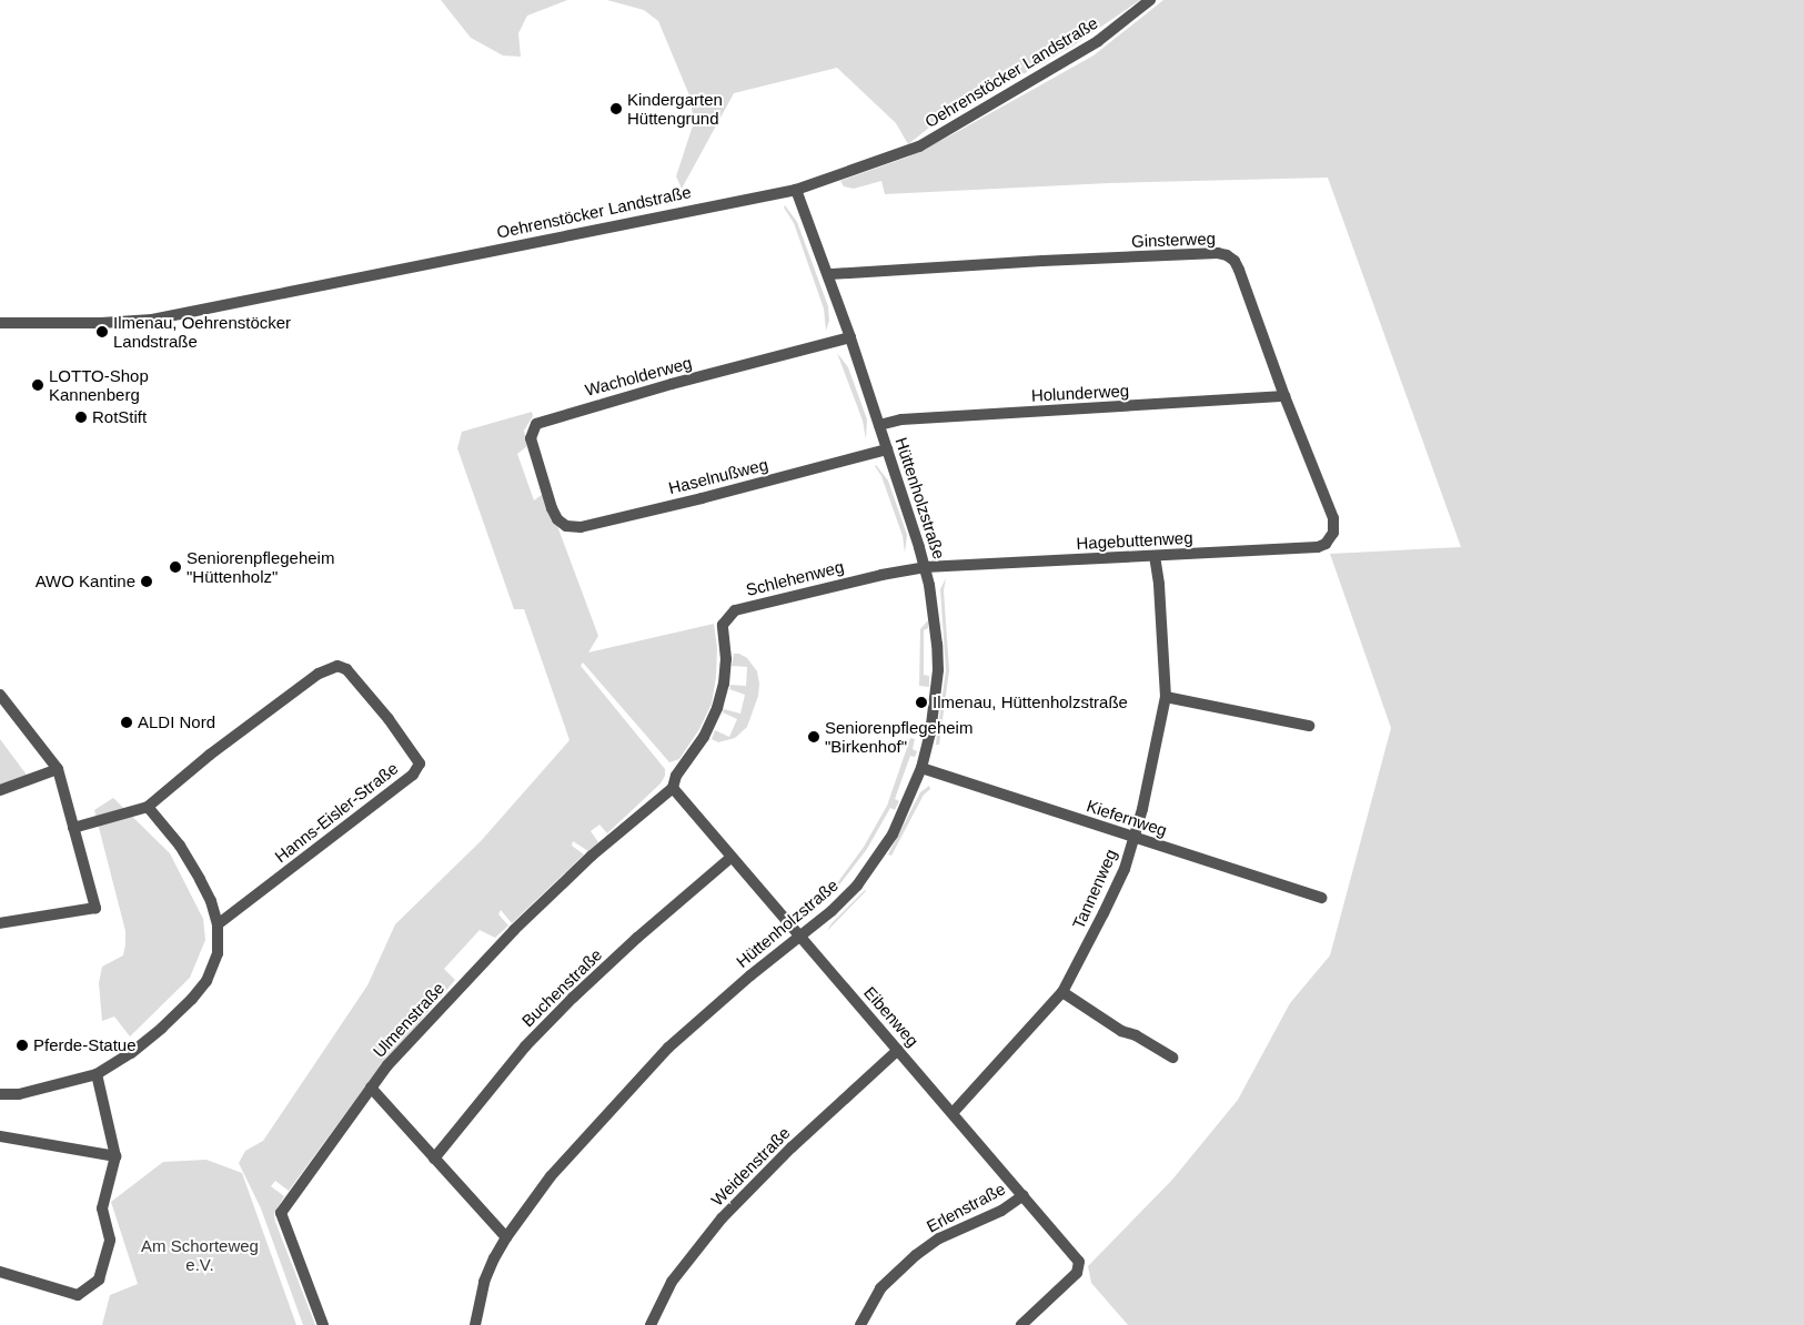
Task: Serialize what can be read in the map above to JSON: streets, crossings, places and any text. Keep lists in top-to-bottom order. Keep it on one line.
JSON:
{"streets":{"street":["Oehrenstöcker Landstraße","Ginsterweg","Wacholderweg","Holunderweg","Haselnußweg","Hüttenholzstraße","Hagebuttenweg","Schlehenweg","Hanns-Eisler-Straße","Kiefernweg","Tannenweg","Buchenstraße","Eibenweg","Ulmenstraße","Weidenstraße","Erlenstraße"]},"crossings":[["Oehrenstöcker Landstraße","Hüttenholzstraße"],["Ginsterweg","Holunderweg"],["Ginsterweg","Hüttenholzstraße"],["Ginsterweg","Hagebuttenweg"],["Wacholderweg","Haselnußweg"],["Wacholderweg","Hüttenholzstraße"],["Holunderweg","Hüttenholzstraße"],["Haselnußweg","Hüttenholzstraße"],["Hüttenholzstraße","Hagebuttenweg"],["Hüttenholzstraße","Schlehenweg"],["Hüttenholzstraße","Kiefernweg"],["Hüttenholzstraße","Eibenweg"],["Hagebuttenweg","Schlehenweg"],["Hagebuttenweg","Tannenweg"],["Schlehenweg","Eibenweg"],["Schlehenweg","Ulmenstraße"],["Kiefernweg","Tannenweg"],["Tannenweg","Eibenweg"],["Buchenstraße","Eibenweg"],["Eibenweg","Ulmenstraße"],["Eibenweg","Weidenstraße"],["Eibenweg","Erlenstraße"]],"parks":["Am Schorteweg e.V."],"places":["Kindergarten Hüttengrund","Ilmenau, Oehrenstöcker Landstraße","LOTTO-Shop Kannenberg","RotStift","Seniorenpflegeheim \"Hüttenholz\"","AWO Kantine","Ilmenau, Hüttenholzstraße","ALDI Nord","Seniorenpflegeheim \"Birkenhof\"","Pferde-Statue"]}
